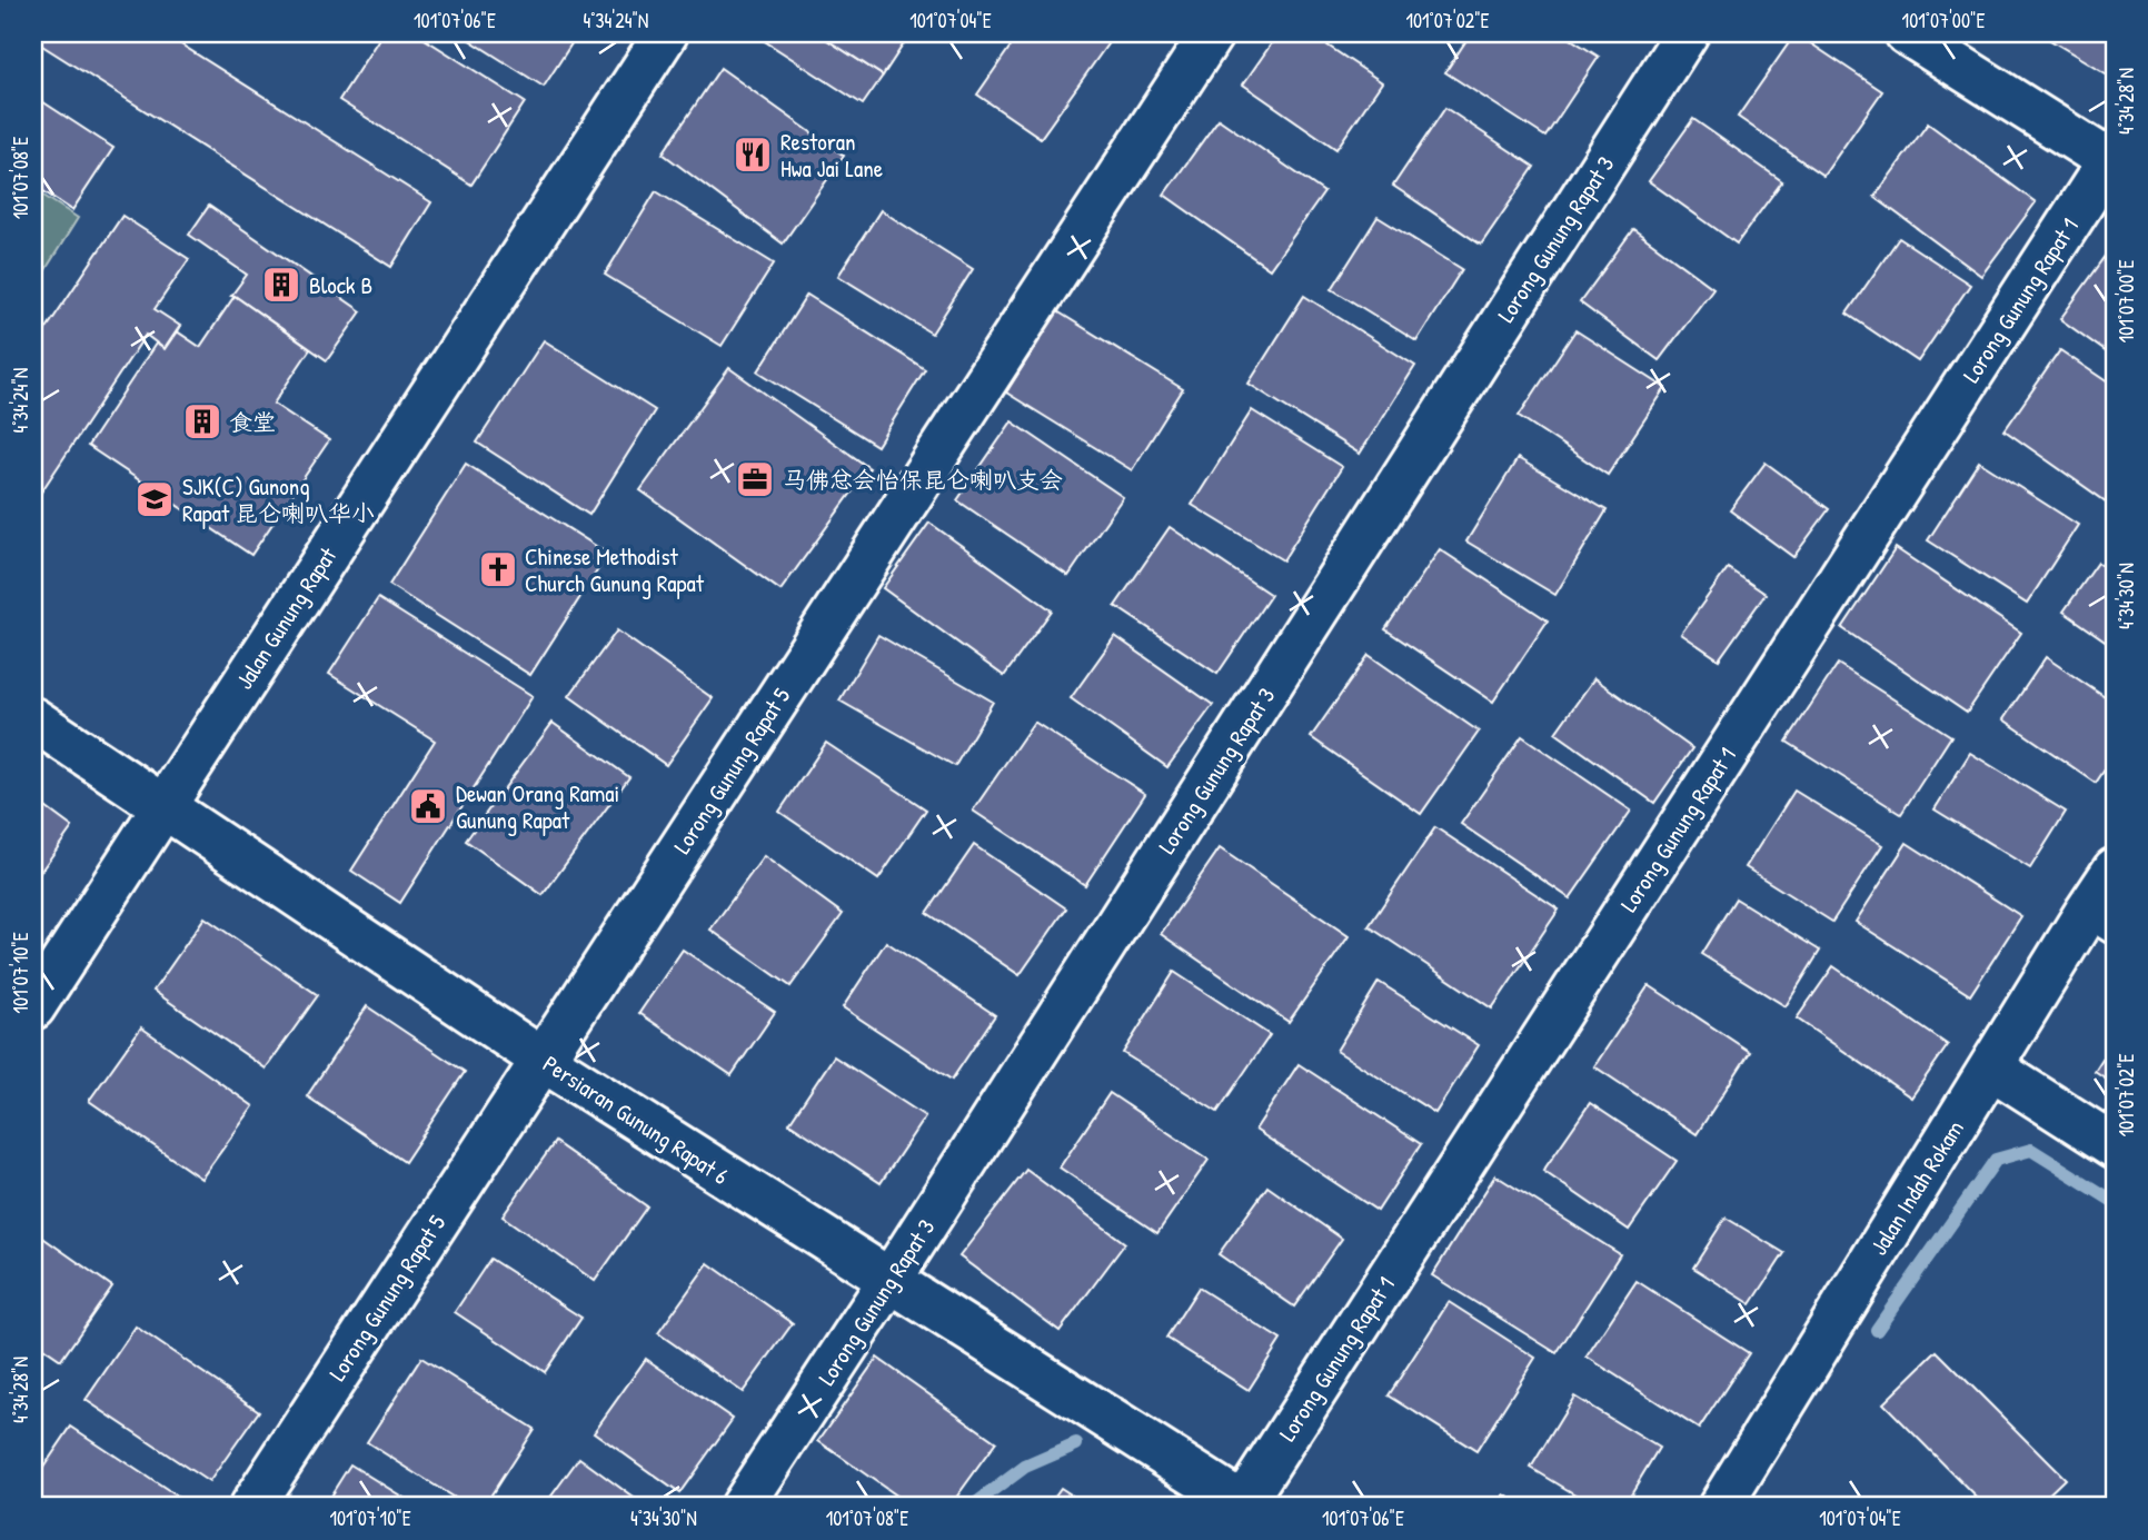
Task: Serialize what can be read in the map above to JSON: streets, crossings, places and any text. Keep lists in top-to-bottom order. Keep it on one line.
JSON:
{"streets":{"street":["Lorong Gunung Rapat 3","Lorong Gunung Rapat 1","Jalan Gunung Rapat","Lorong Gunung Rapat 5","Persiaran Gunung Rapat 6","Jalan Indah Rokam"]},"crossings":[["Lorong Gunung Rapat 3","Persiaran Gunung Rapat 6"],["Lorong Gunung Rapat 1","Persiaran Gunung Rapat 6"],["Jalan Gunung Rapat","Persiaran Gunung Rapat 6"],["Lorong Gunung Rapat 5","Persiaran Gunung Rapat 6"]],"places":{"restaurant":["Restoran Hwa Jai Lane"],"building":["Block B","食堂"],"office":["马佛总会怡保昆仑喇叭支会"],"school or university":["SJK(C) Gunong Rapat 昆仑喇叭华小"],"church":["Chinese Methodist Church Gunung Rapat"],"public building":["Dewan Orang Ramai Gunung Rapat"]},"coordinates":["101°07'06\"E","4°34'24\"N","101°07'04\"E","101°07'02\"E","101°07'00\"E","4°34'28\"N","101°07'08\"E","4°34'30\"N","101°07'10\"E"]}
